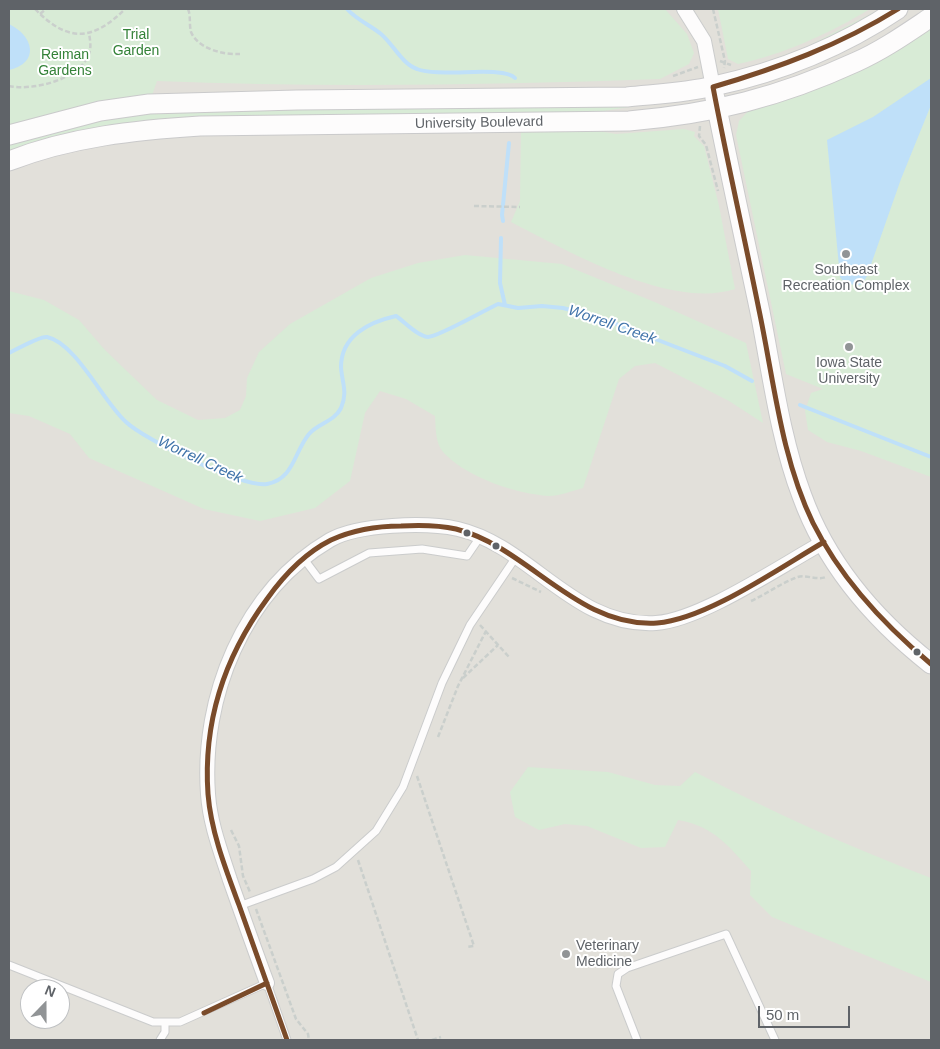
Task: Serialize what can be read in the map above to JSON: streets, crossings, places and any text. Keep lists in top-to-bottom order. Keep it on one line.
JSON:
{"streets":{"main road":["University Boulevard"]},"water":["Worrell Creek"],"parks":["Trial Garden","Reiman Gardens"],"places":["Southeast Recreation Complex","Iowa State University","Veterinary Medicine"],"scale_bar":"50 m","north":"top"}
